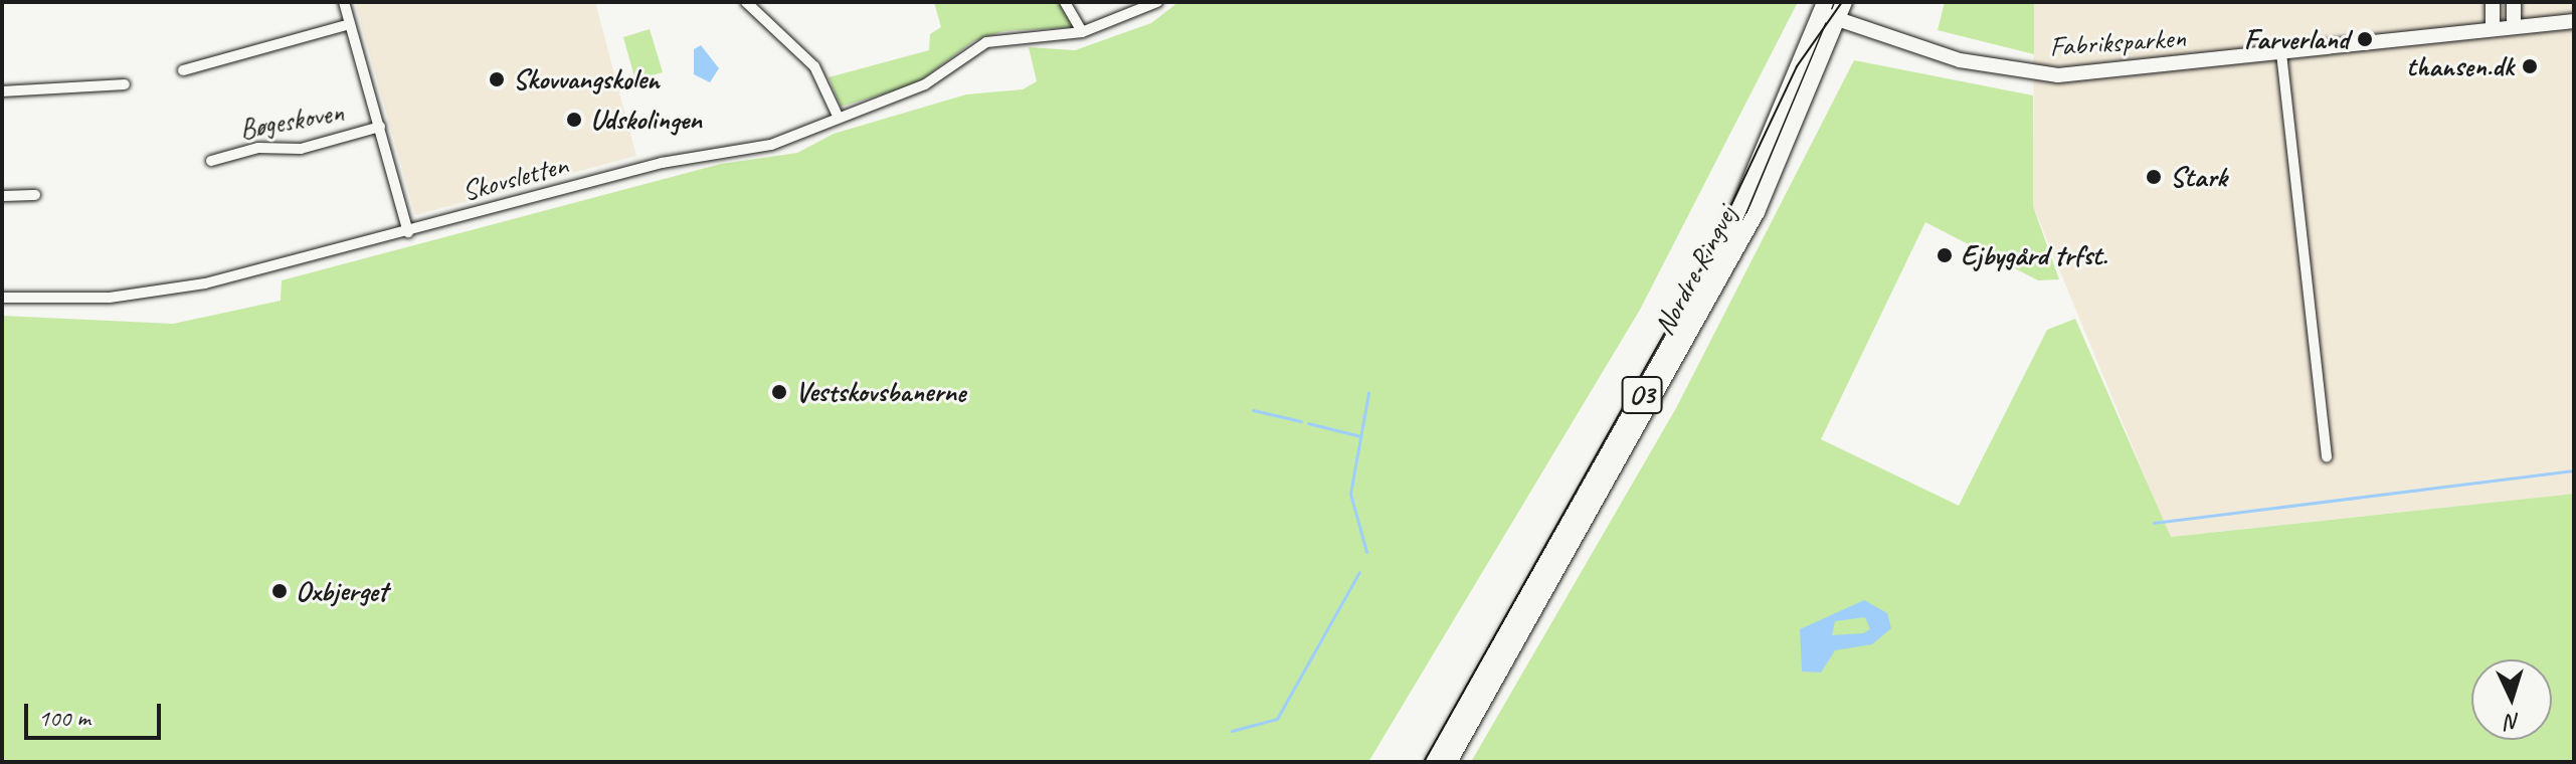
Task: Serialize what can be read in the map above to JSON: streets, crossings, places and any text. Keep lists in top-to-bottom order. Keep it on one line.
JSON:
{"streets":{"main road":["Nordre Ringvej","O3"],"street":["Fabriksparken","Bøgeskoven","Skovsletten"]},"crossings":[["Fabriksparken","Nordre Ringvej"],["Bøgeskoven","Skovsletten"]],"places":["Farverland","thansen.dk","Skovvangskolen","Udskolingen","Stark","Ejbygård trfst.","Vestskovsbanerne","Oxbjerget"],"scale_bar":"100 m","north":"bottom"}
